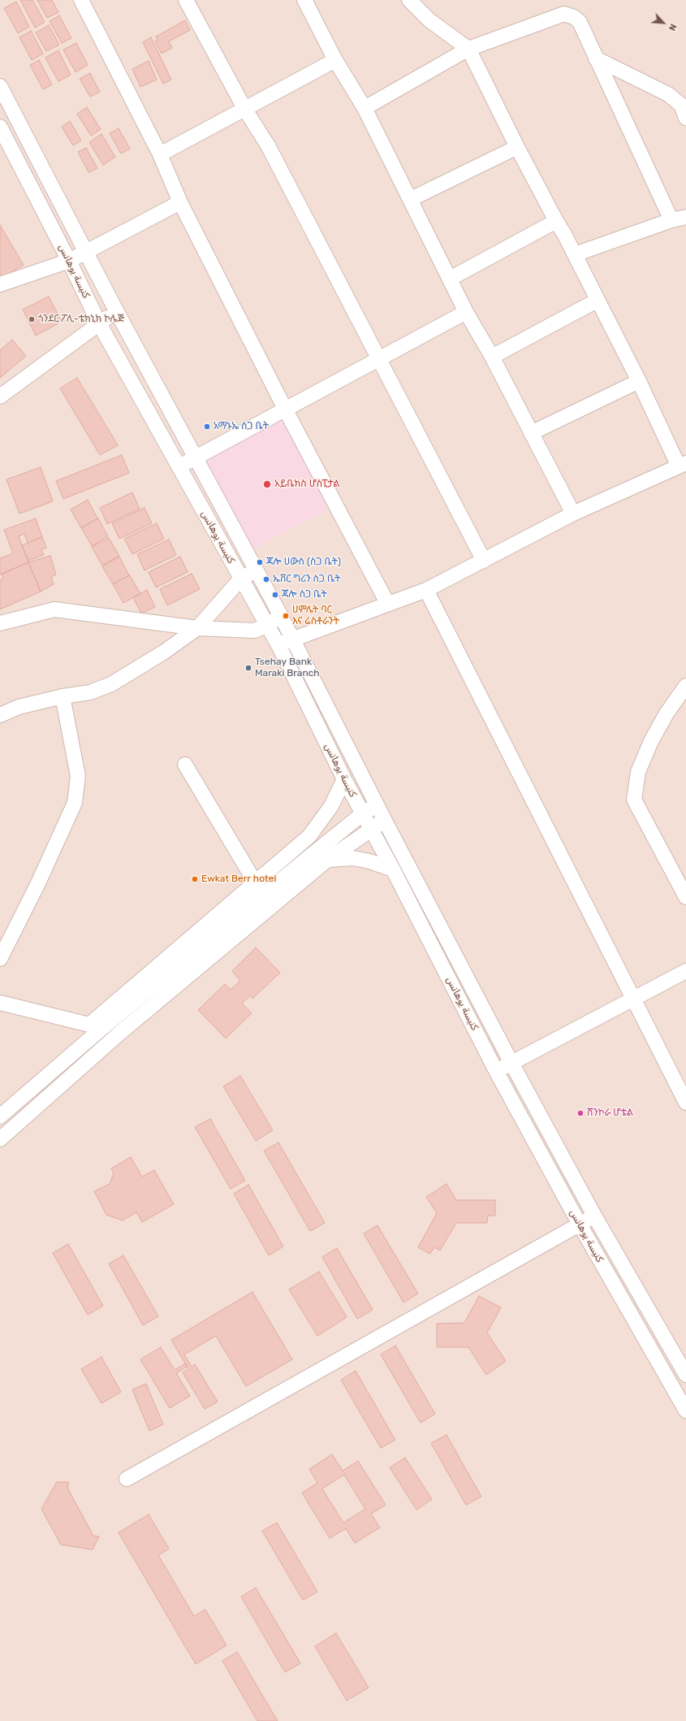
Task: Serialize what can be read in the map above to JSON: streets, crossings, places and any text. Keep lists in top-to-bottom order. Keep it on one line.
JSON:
{"streets":{"street":["كنيسة يوهانس"]},"places":["ጎንደር ፖሊ-ቴክኒክ ኮሌጅ","አማኑኤ ስጋ ቤት","አይቤክስ ሆስፒታል","ጃሎ ሀውስ (ስጋ ቤት)","ኤቨር ግሪን ስጋ ቤት","ጃሎ ስጋ ቤት","ሀምሌት ባር እና ሬስቶራንት","Tsehay Bank Maraki Branch","Ewkat Berr hotel","ሸንኮራ ሆቴል"],"north":"bottom right"}
